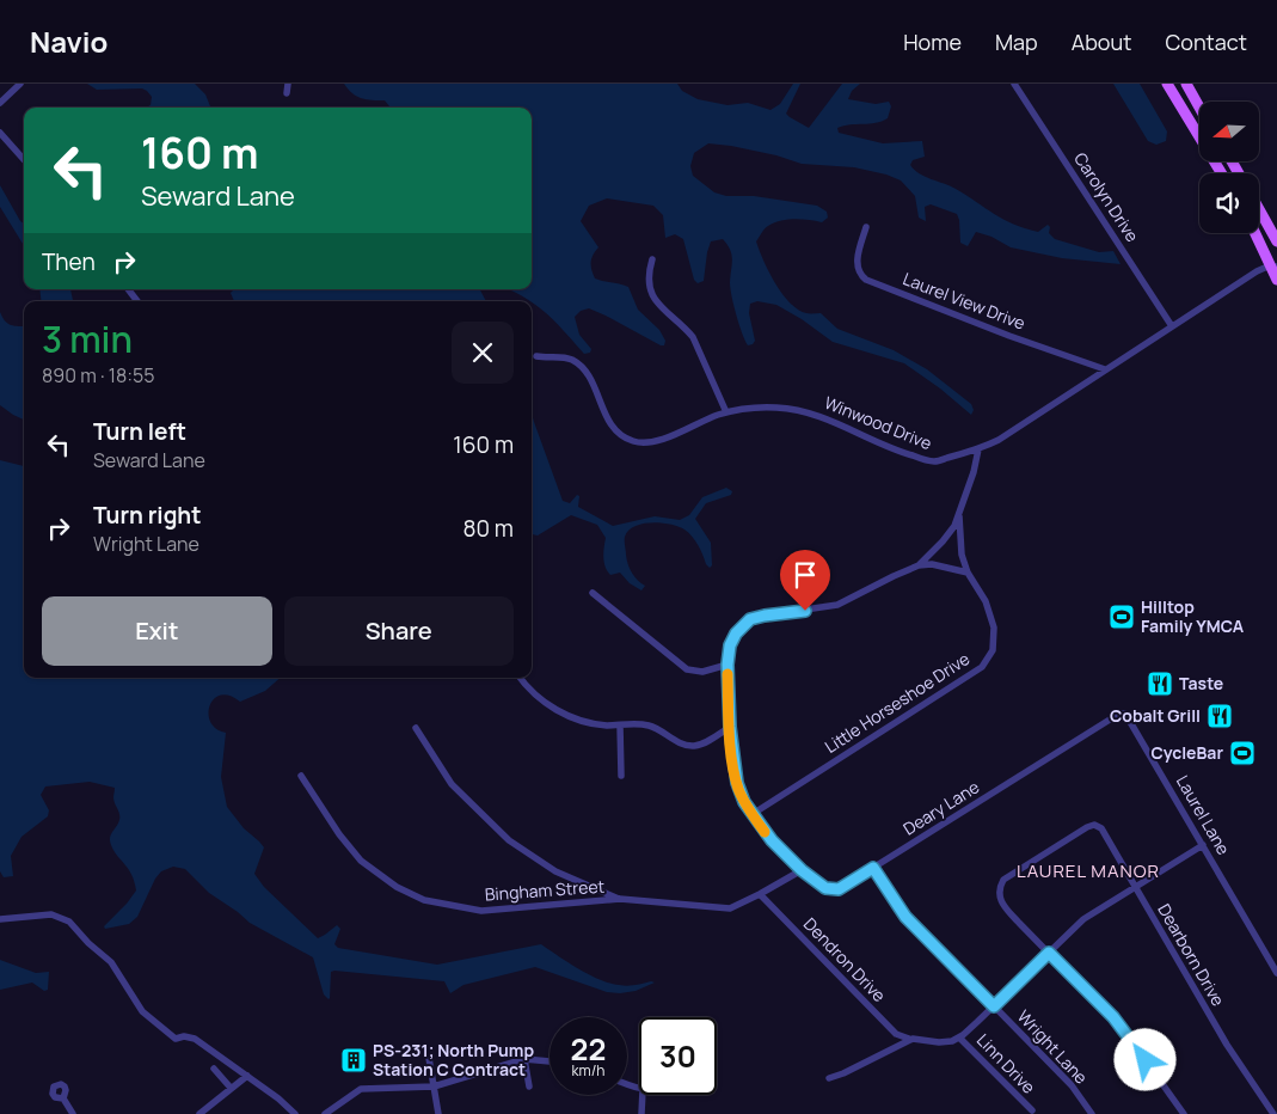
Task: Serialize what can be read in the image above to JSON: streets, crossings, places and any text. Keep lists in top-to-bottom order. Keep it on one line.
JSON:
{"streets":{"street":["Carolyn Drive","Laurel View Drive","Winwood Drive","Little Horseshoe Drive","Deary Lane","Laurel Lane","Bingham Street","Dearborn Drive","Dendron Drive","Wright Lane","Linn Drive"]},"crossings":[["Carolyn Drive","Winwood Drive"],["Laurel View Drive","Winwood Drive"],["Deary Lane","Laurel Lane"],["Deary Lane","Bingham Street"],["Deary Lane","Wright Lane"],["Bingham Street","Dendron Drive"],["Dendron Drive","Linn Drive"]],"districts":["LAUREL MANOR"],"places":{"sports":["Hilltop Family YMCA","CycleBar"],"restaurant":["Taste","Cobalt Grill"],"building":["PS-231; North Pump Station C Contract"]},"north":"left","page":{"header":"Navio","nav":["Home","Map","About","Contact"],"turn":["160 m","Seward Lane"],"then":"Then","heading":["3 min","890 m · 18:55"],"list":[{"name":"Turn left","note":"Seward Lane","value":"160 m"},{"name":"Turn right","note":"Wright Lane","value":"80 m"}],"buttons":["Exit","Share"],"speed":"22 km/h","limit":"30"}}
